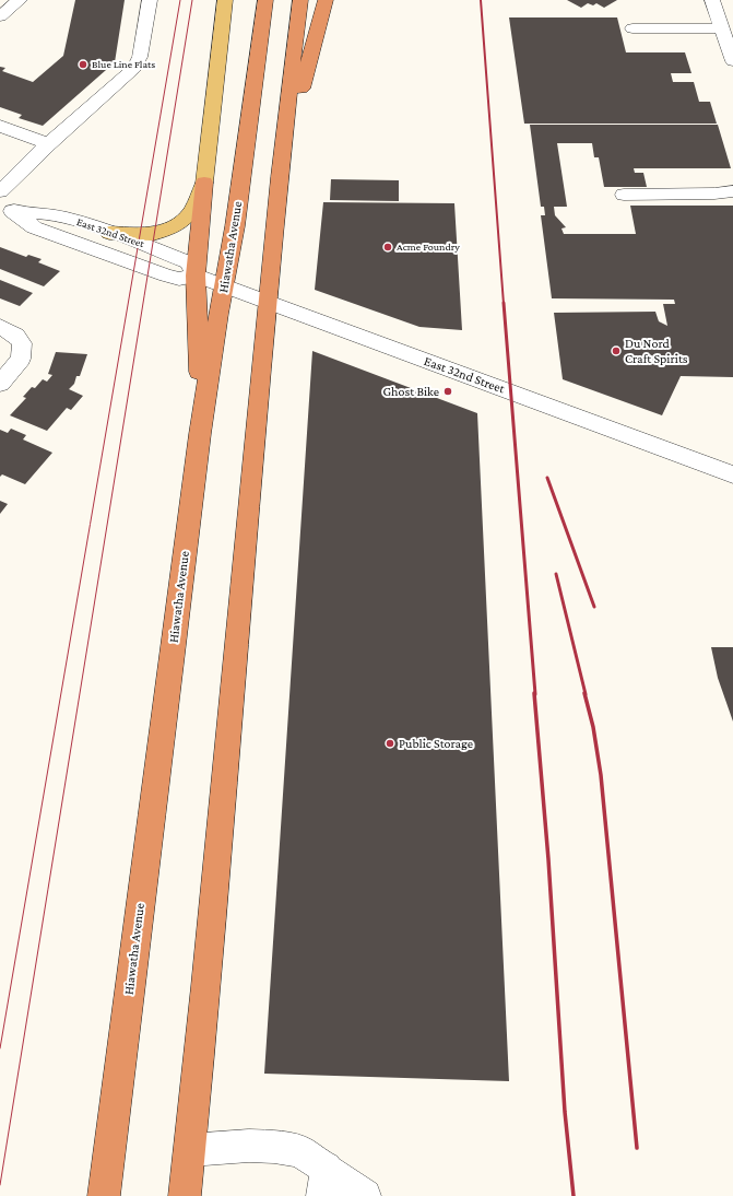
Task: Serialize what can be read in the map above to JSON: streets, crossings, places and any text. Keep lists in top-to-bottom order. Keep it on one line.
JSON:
{"streets":{"highway":["Hiawatha Avenue"],"street":["East 32nd Street"]},"crossings":[["East 32nd Street","Hiawatha Avenue"]],"places":["Blue Line Flats","Acme Foundry","Du Nord Craft Spirits","Ghost Bike","Public Storage"]}
